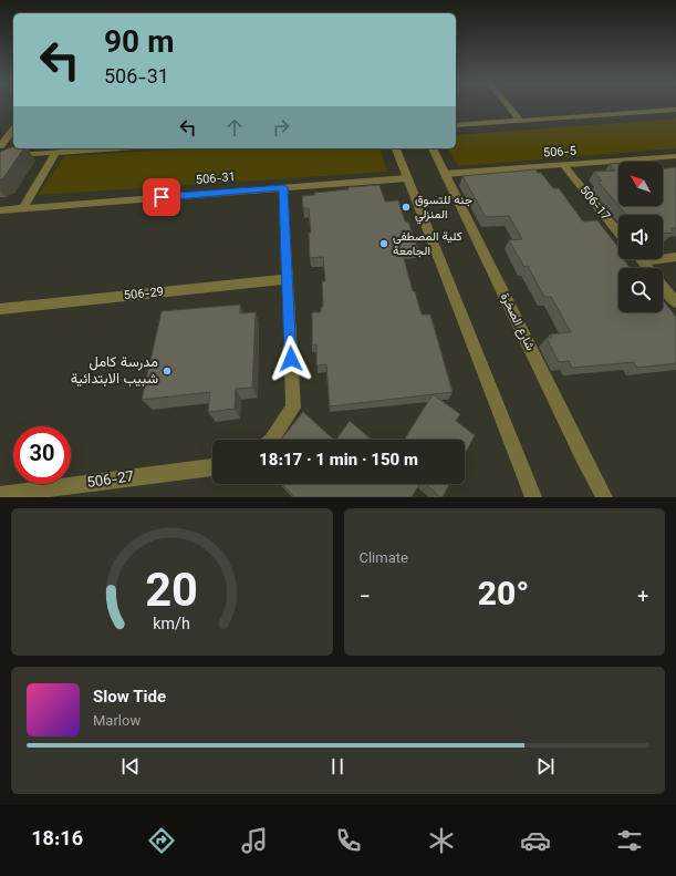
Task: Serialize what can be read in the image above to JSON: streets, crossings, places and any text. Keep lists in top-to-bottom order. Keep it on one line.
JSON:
{"streets":{"street":["506-5","506-31","506-17","506-29","شارع الصخرة","506-27"]},"crossings":[["506-5","506-17"],["506-5","شارع الصخرة"]],"places":["جنه للتسوق المنزلي","كلية المصطفى الجامعة","مدرسة كامل شبيب الابتدائية"],"north":"top left","page":{"turn":["90 m","506-31"],"limit":"30","trip":"18:17 · 1 min · 150 m","tile":"Climate","heat":["−","20°","+"],"song":["Slow Tide","Marlow"],"tabs":"18:16","gauge":["20","km/h"]}}
